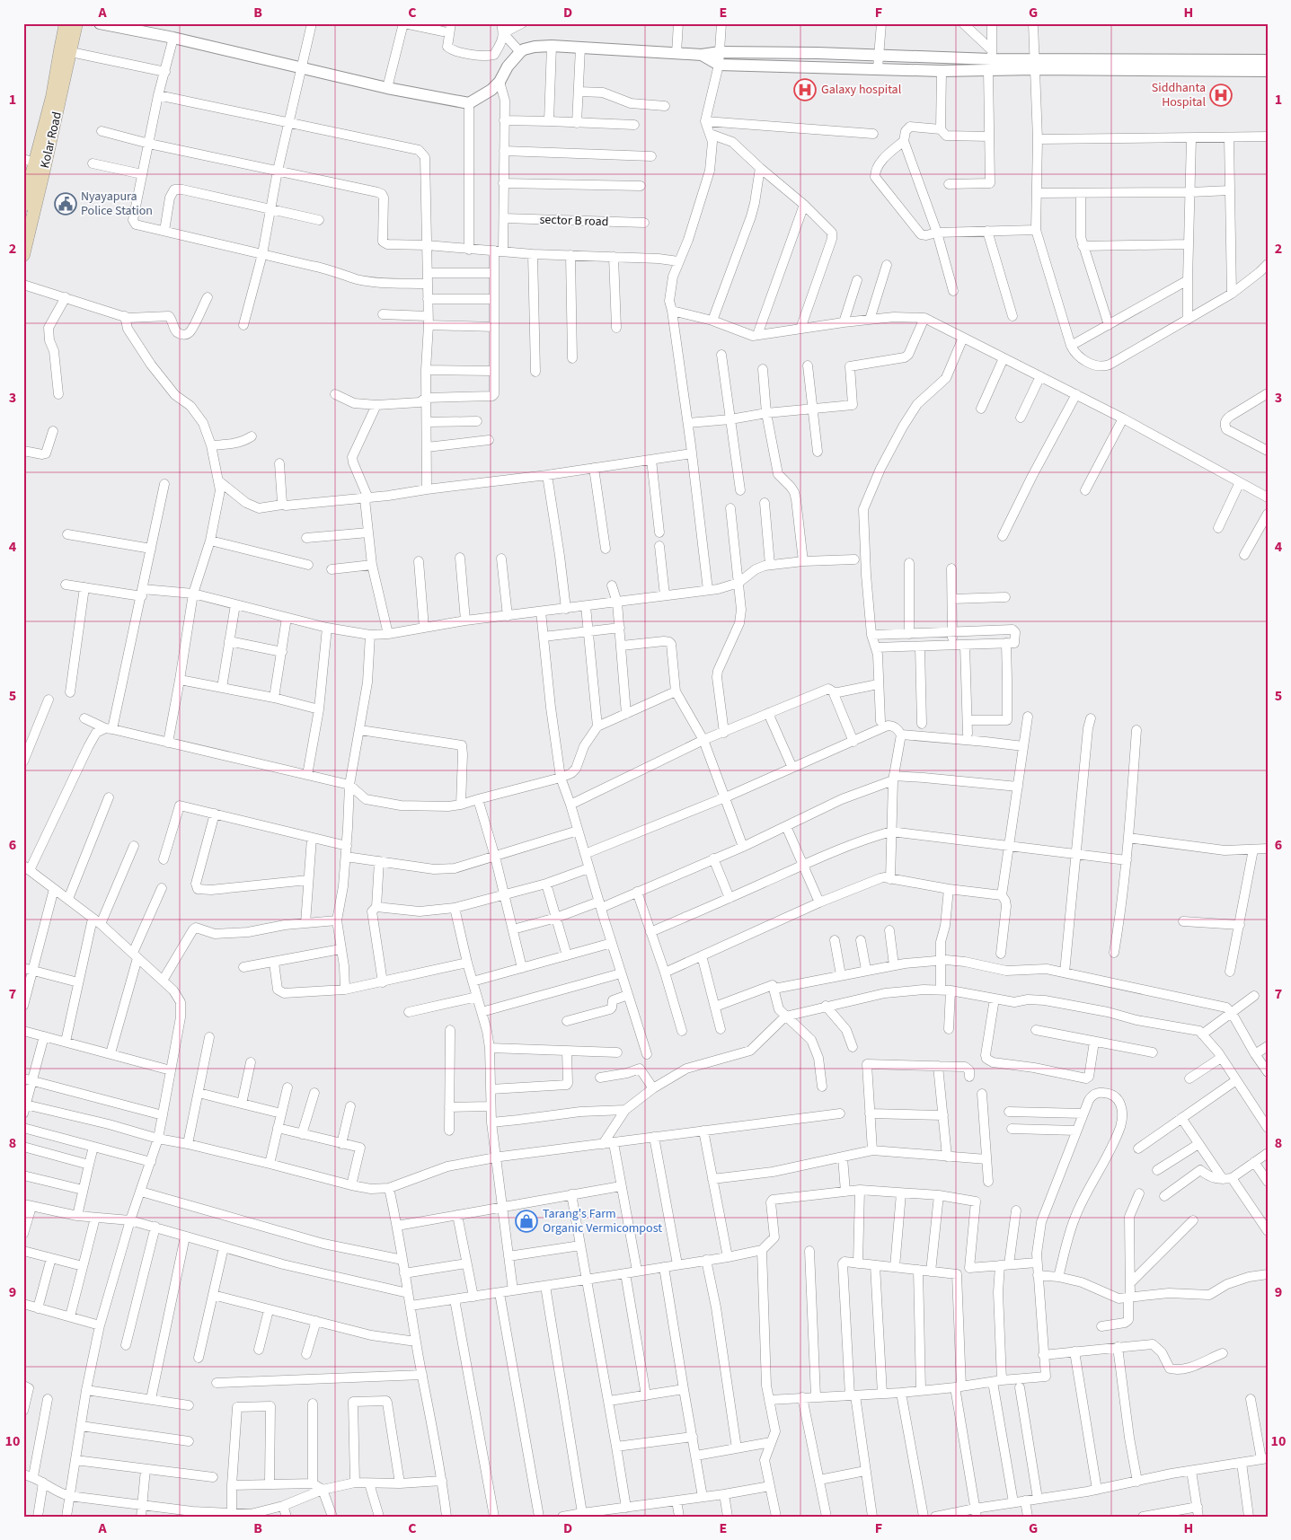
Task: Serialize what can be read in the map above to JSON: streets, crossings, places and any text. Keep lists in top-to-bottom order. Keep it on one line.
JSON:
{"streets":{"main road":["Kolar Road"],"street":["sector B road"]},"places":{"hospital":["Galaxy hospital","Siddhanta Hospital"],"public building":["Nyayapura Police Station"],"shop":["Tarang's Farm Organic Vermicompost"]},"grid":{"columns":["A","B","C","D","E","F","G","H"],"rows":["1","2","3","4","5","6","7","8","9","10"]}}
